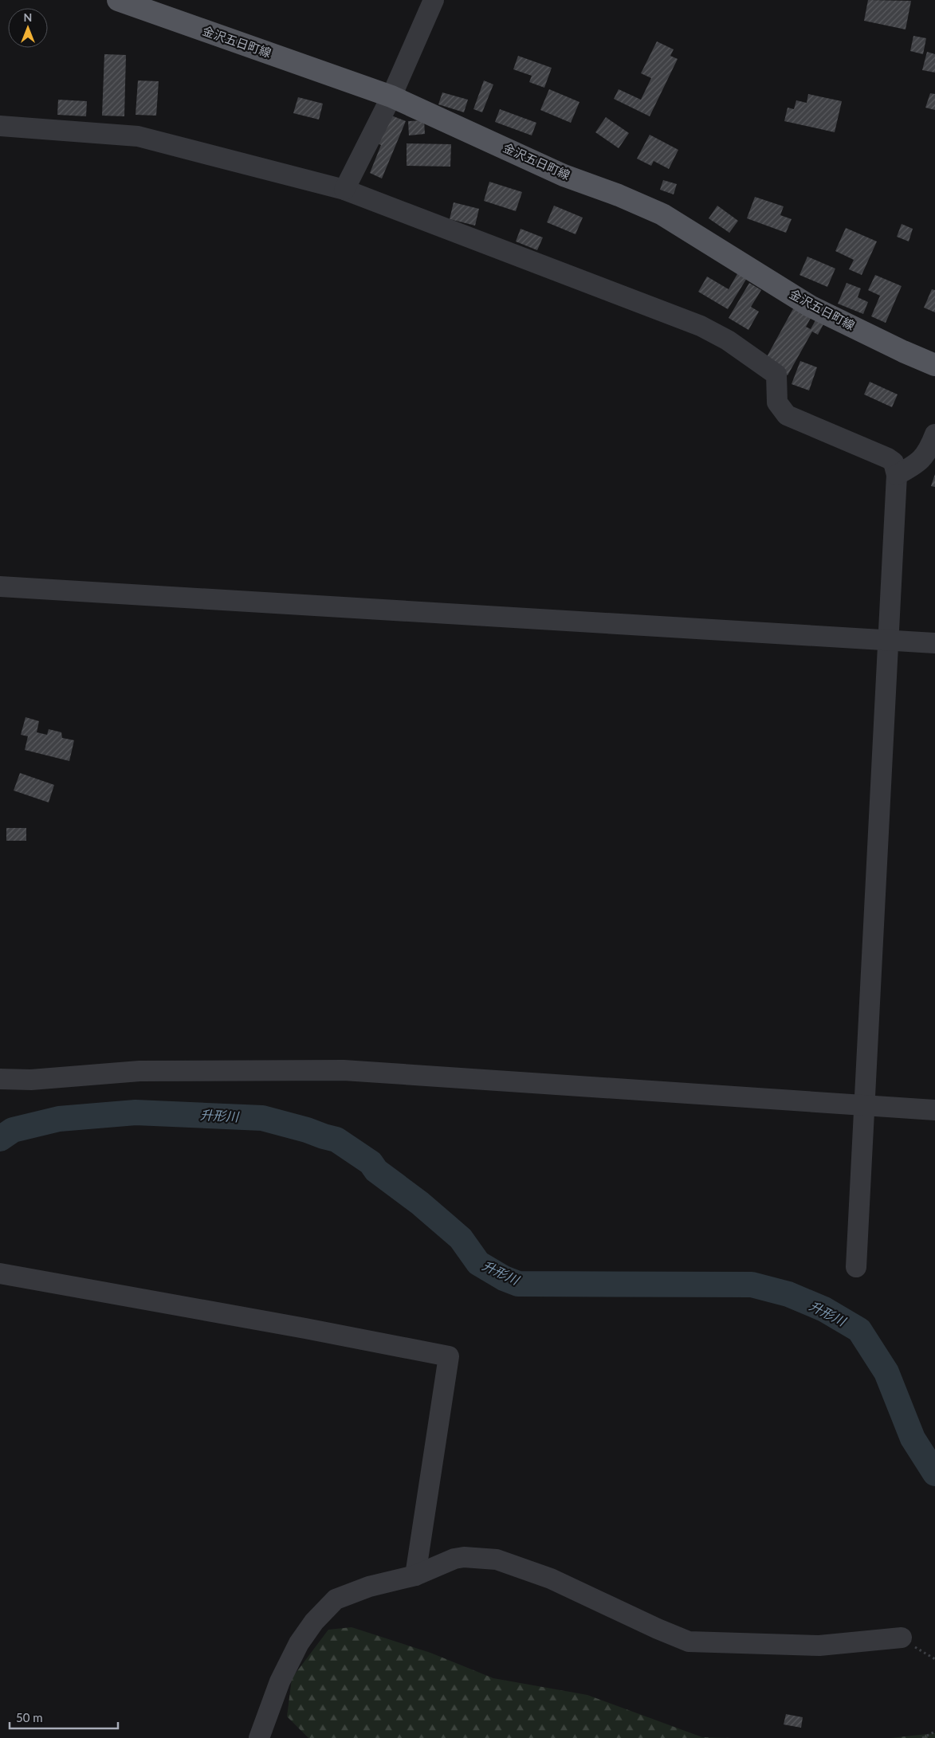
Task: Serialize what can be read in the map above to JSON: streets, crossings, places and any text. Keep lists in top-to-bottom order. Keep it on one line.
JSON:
{"streets":{"main road":["金沢五日町線"]},"water":["升形川"],"scale_bar":"50 m","north":"top"}
